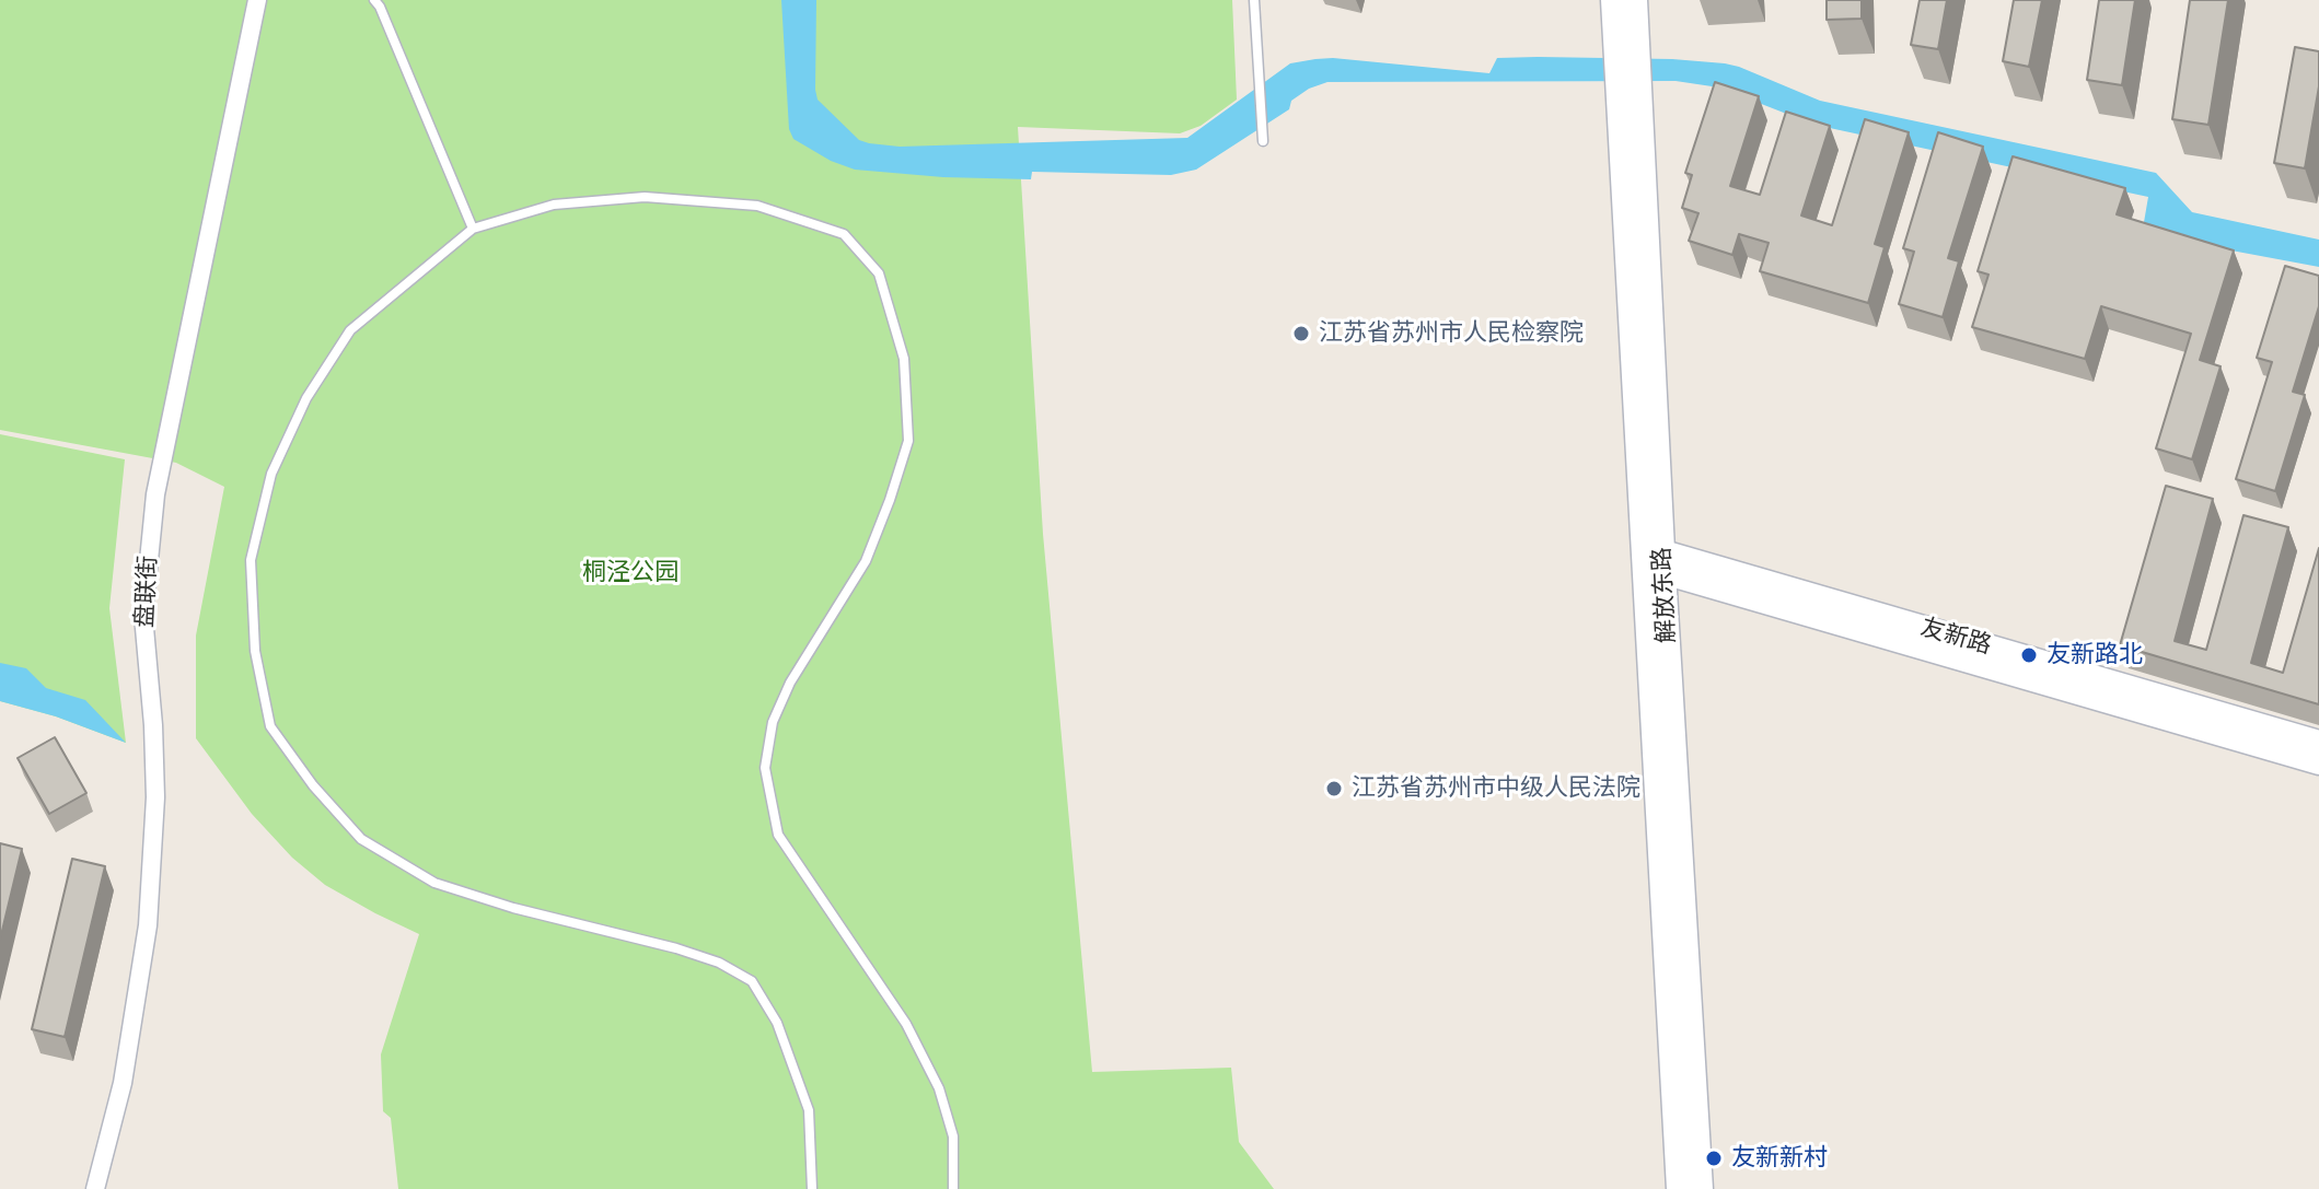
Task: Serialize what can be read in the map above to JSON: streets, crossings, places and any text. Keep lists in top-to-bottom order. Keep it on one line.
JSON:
{"streets":{"main road":["解放东路","友新路"],"street":["盘联街"]},"crossings":[["解放东路","友新路"]],"parks":["桐泾公园"],"places":["江苏省苏州市人民检察院","友新路北","江苏省苏州市中级人民法院","友新新村"]}
